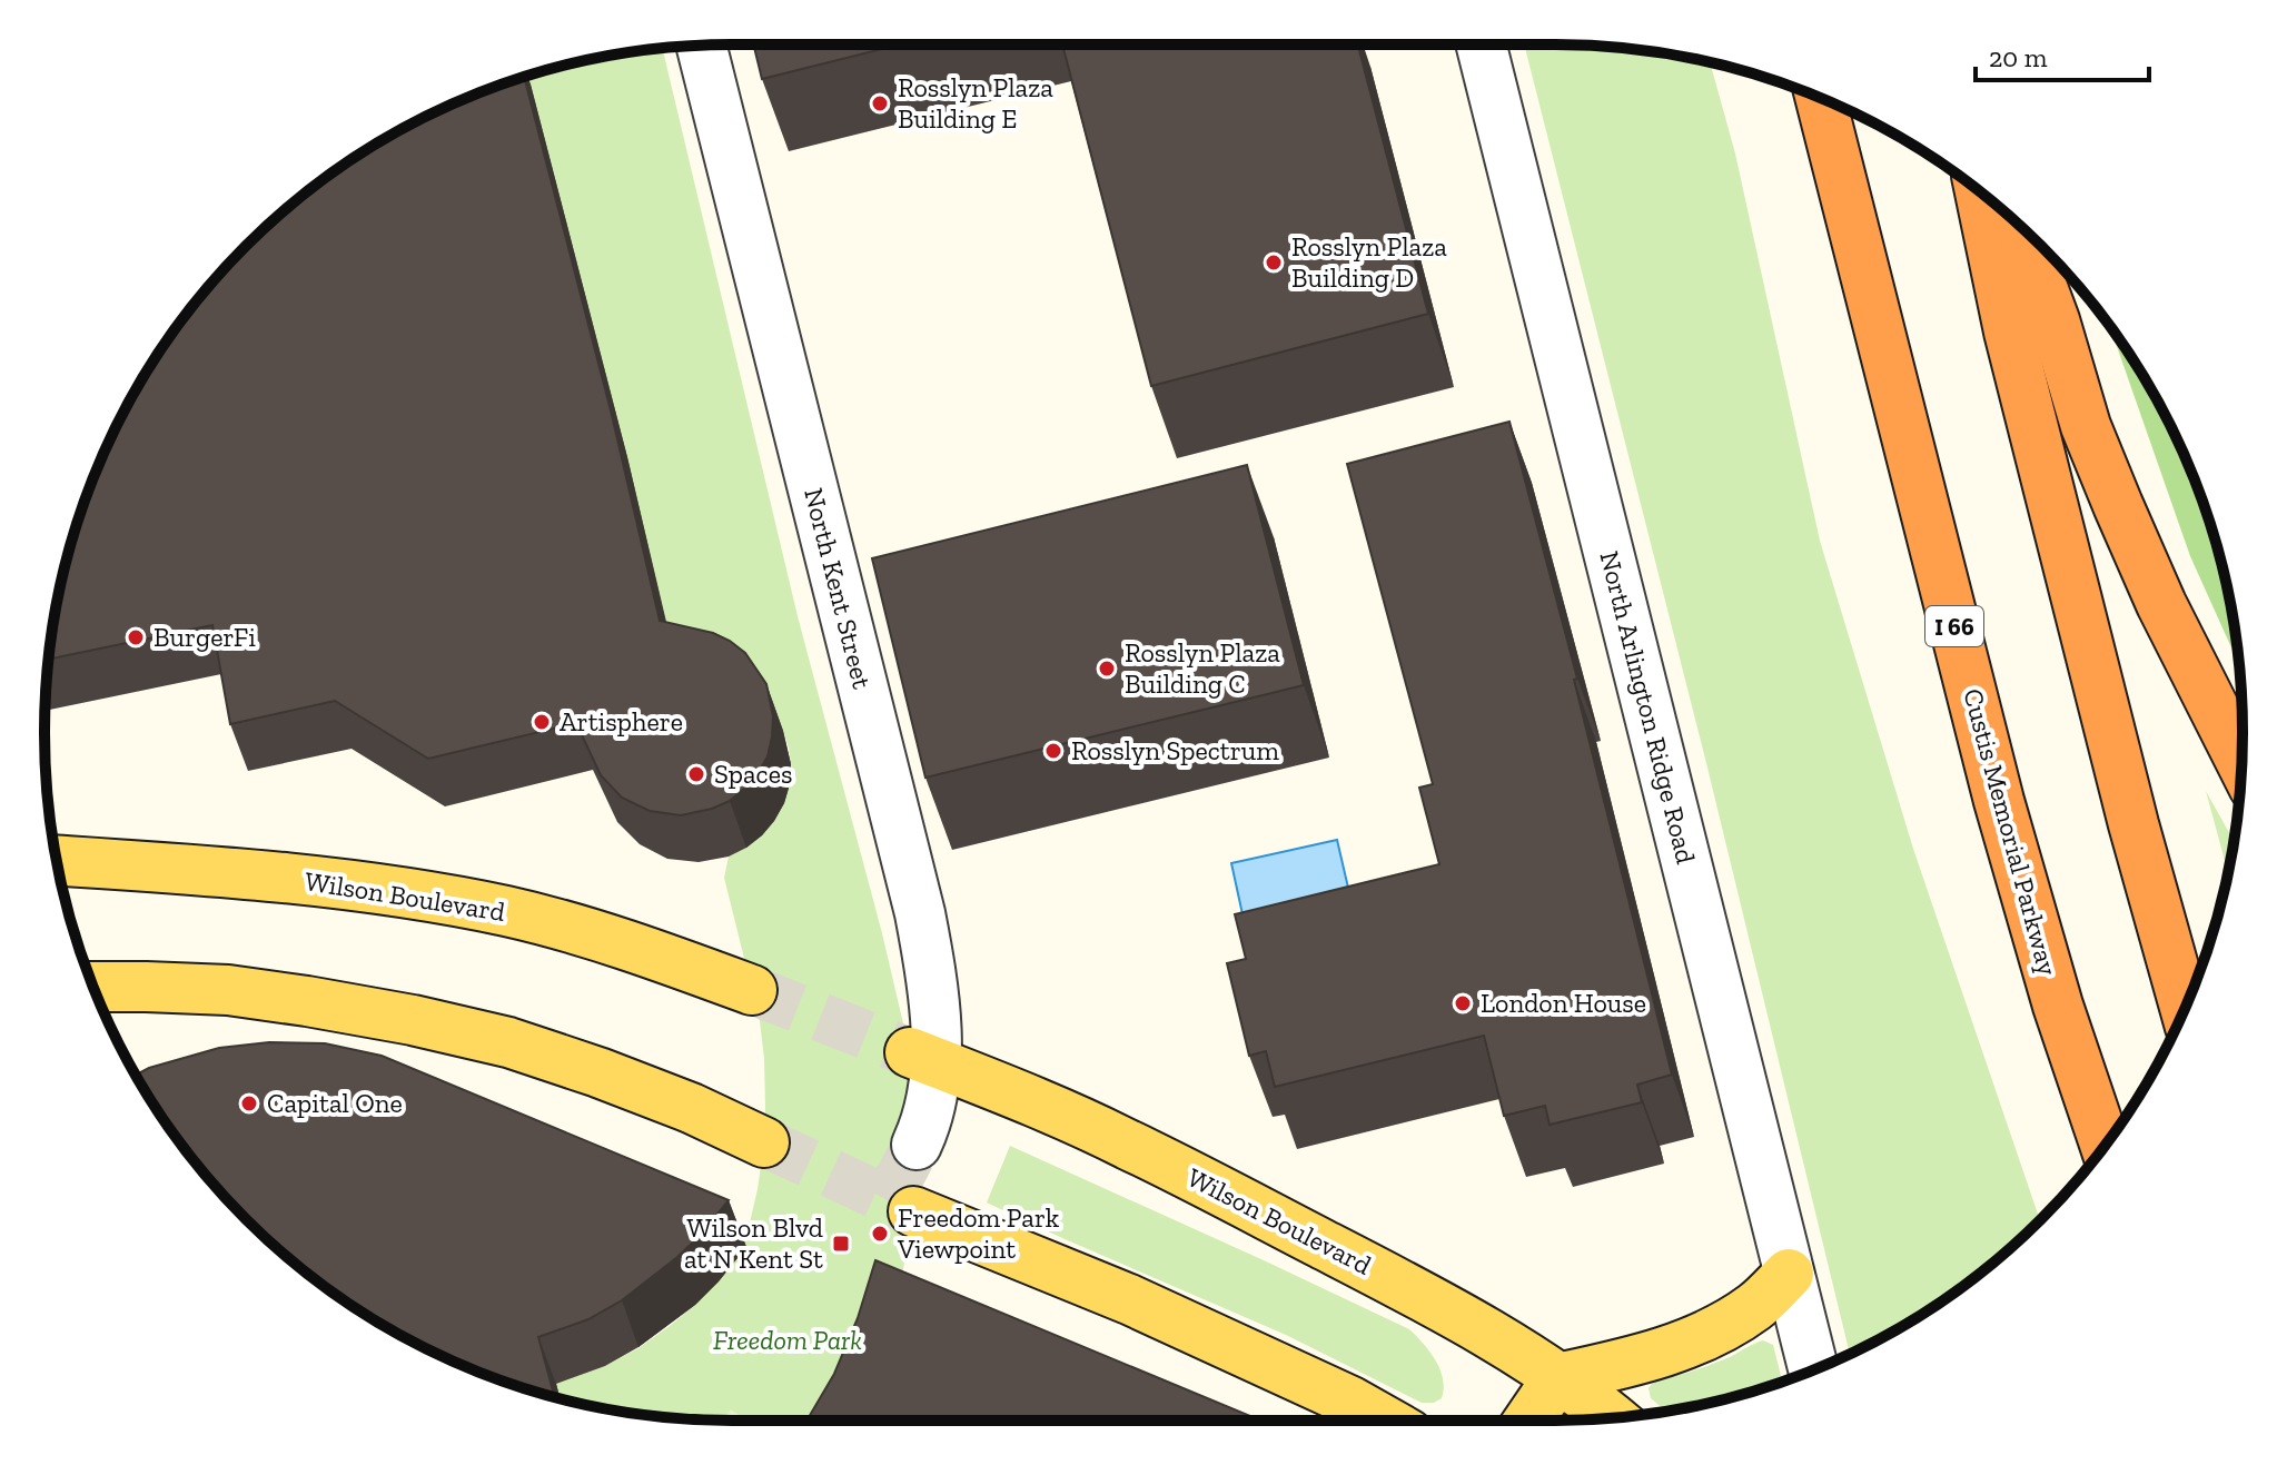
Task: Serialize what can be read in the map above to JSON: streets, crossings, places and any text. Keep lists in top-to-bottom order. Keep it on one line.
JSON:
{"streets":{"highway":["I 66","Custis Memorial Parkway"],"main road":["Wilson Boulevard"],"street":["North Kent Street","North Arlington Ridge Road"]},"crossings":[["North Kent Street","Wilson Boulevard"]],"parks":["Freedom Park"],"places":{"other":["Rosslyn Plaza Building E","Rosslyn Plaza Building D","BurgerFi","Rosslyn Plaza Building C","Artisphere","Rosslyn Spectrum","Spaces","London House","Capital One","Freedom Park Viewpoint"],"transit":["Wilson Blvd at N Kent St"]},"scale_bar":"20 m"}
